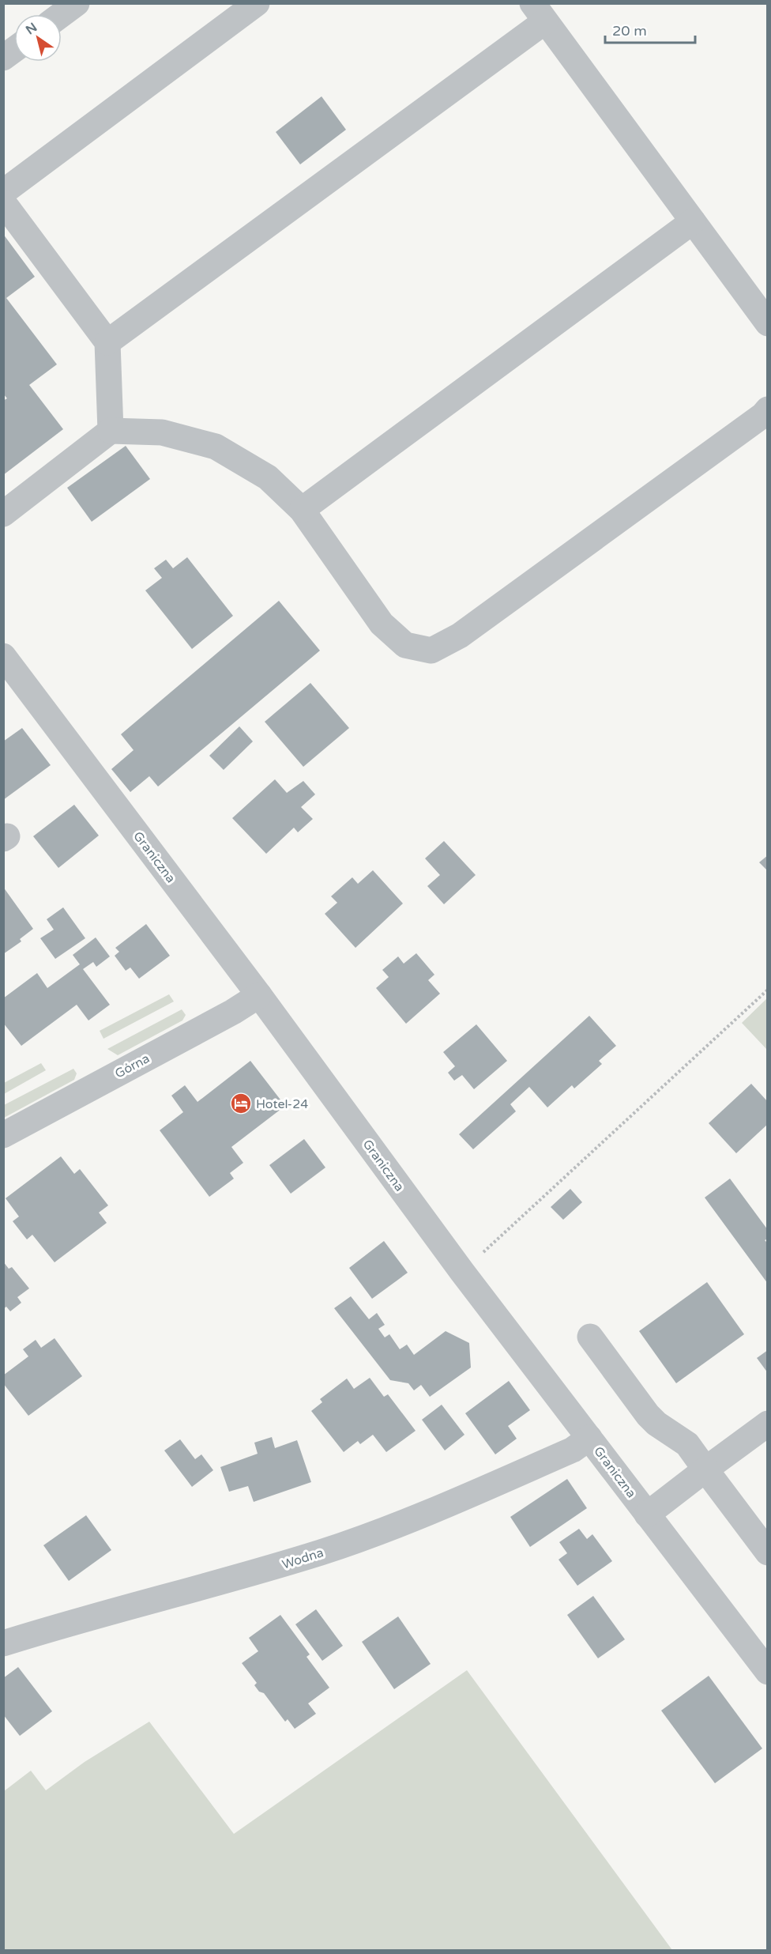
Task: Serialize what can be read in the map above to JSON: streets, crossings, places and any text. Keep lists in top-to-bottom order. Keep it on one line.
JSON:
{"streets":{"street":["Graniczna","Górna","Wodna"]},"crossings":[["Graniczna","Górna"],["Graniczna","Wodna"]],"places":{"hotel":["Hotel-24"]},"scale_bar":"20 m","north":"top left"}
